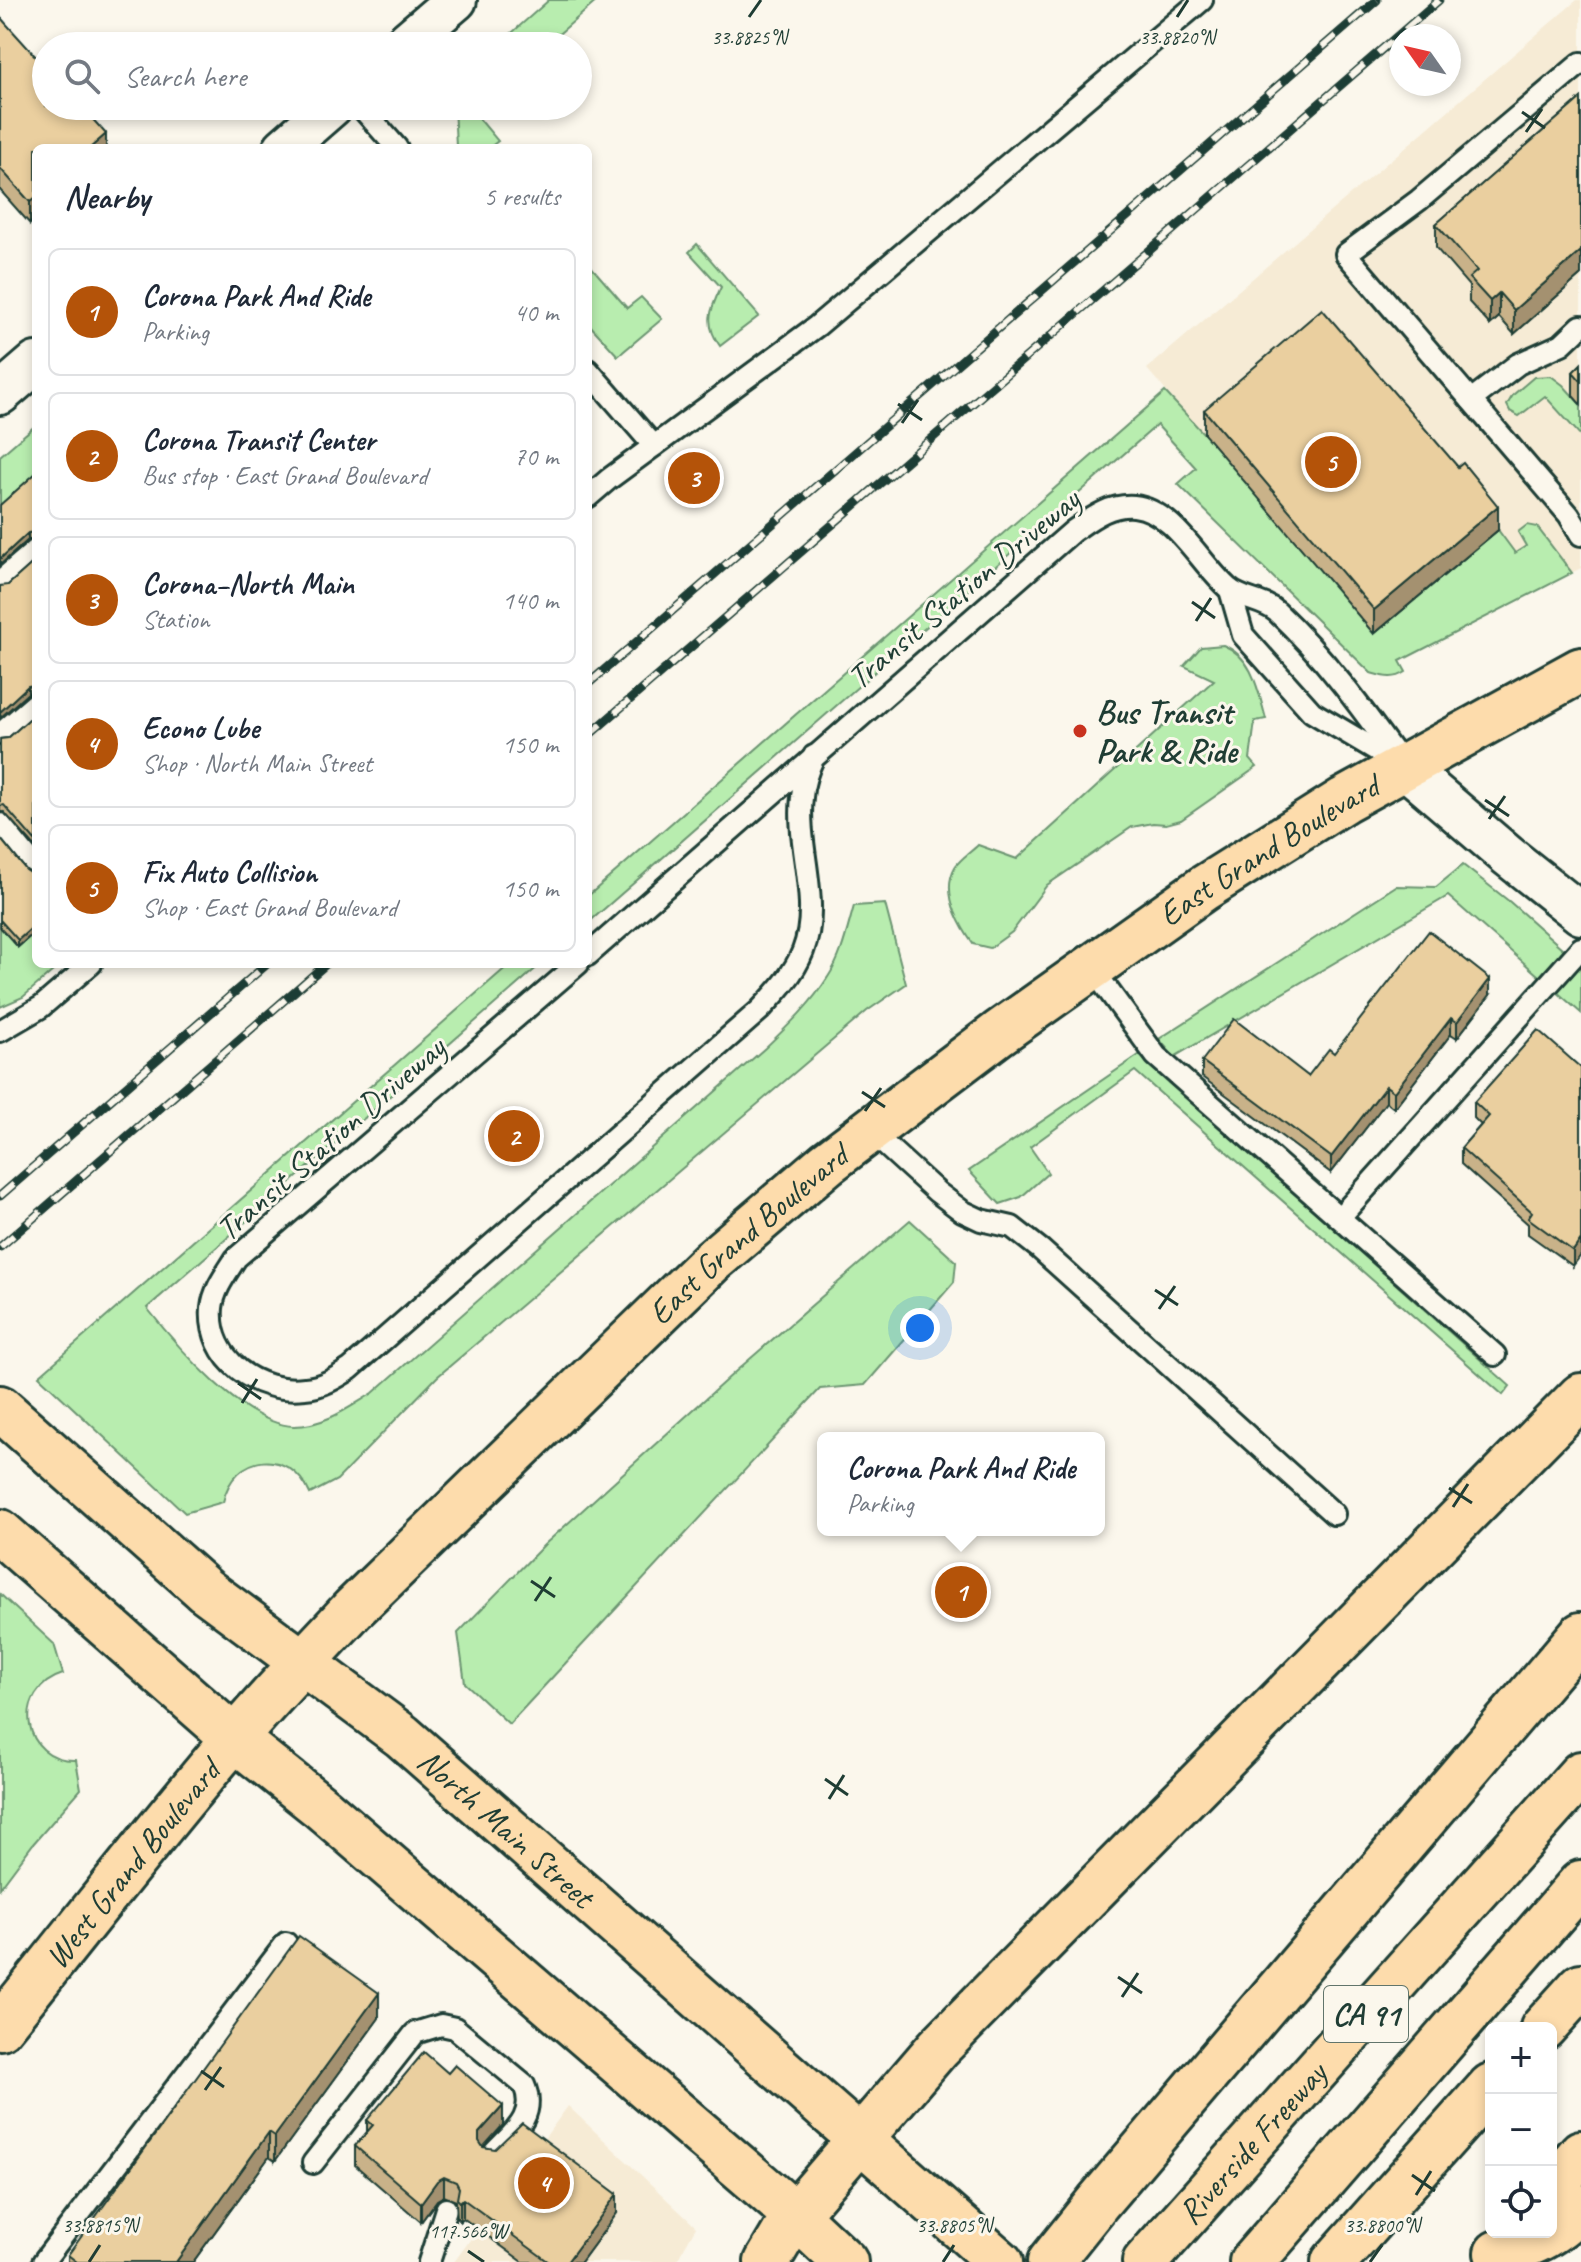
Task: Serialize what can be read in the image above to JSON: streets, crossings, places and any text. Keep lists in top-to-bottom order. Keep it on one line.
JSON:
{"streets":{"main road":["East Grand Boulevard","North Main Street","West Grand Boulevard","CA 91","Riverside Freeway"],"lane":["Transit Station Driveway"]},"crossings":[["Transit Station Driveway","East Grand Boulevard"],["East Grand Boulevard","North Main Street"],["East Grand Boulevard","West Grand Boulevard"]],"places":["Bus Transit Park & Ride"],"north":"top left","page":{"search":"Search here","heading":["Nearby","5 results"],"list":[{"mark":"1","name":"Corona Park And Ride","note":"Parking","value":"40 m"},{"mark":"2","name":"Corona Transit Center","note":"Bus stop · East Grand Boulevard","value":"70 m"},{"mark":"3","name":"Corona–North Main","note":"Station","value":"140 m"},{"mark":"4","name":"Econo Lube","note":"Shop · North Main Street","value":"150 m"},{"mark":"5","name":"Fix Auto Collision","note":"Shop · East Grand Boulevard","value":"150 m"}],"pins":["5","3","2","1","4"],"popup":["Corona Park And Ride","Parking"],"map_buttons":["+","−"]},"coordinates":["33.8825°N","33.8820°N","33.8815°N","33.8805°N","33.8800°N","117.566°W"]}
